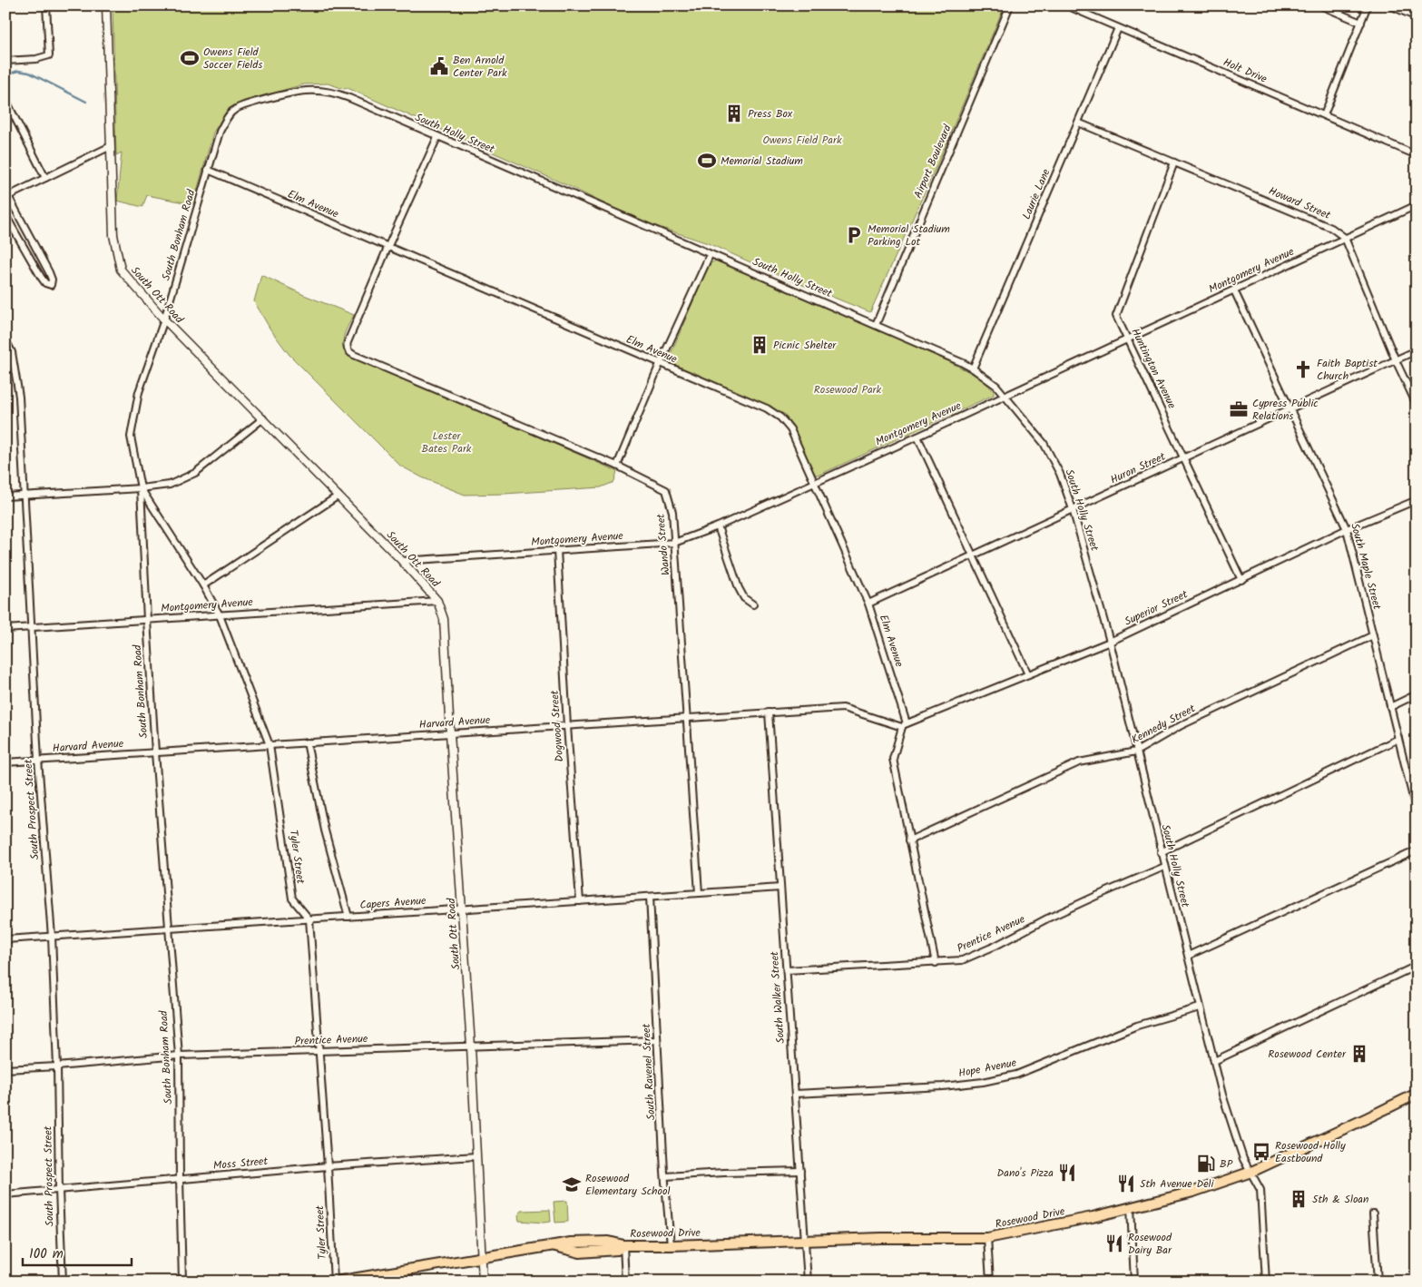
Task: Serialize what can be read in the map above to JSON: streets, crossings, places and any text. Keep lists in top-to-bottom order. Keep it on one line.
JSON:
{"streets":{"main road":["Rosewood Drive"],"street":["Holt Drive","South Holly Street","Airport Boulevard","Laurie Lane","Howard Street","Elm Avenue","South Bonham Road","Montgomery Avenue","South Ott Road","Huntington Avenue","Huron Street","Wando Street","South Maple Street","Superior Street","Harvard Avenue","Kennedy Street","Dogwood Street","South Prospect Street","Tyler Street","Capers Avenue","Prentice Avenue","South Walker Street","Hope Avenue","South Ravenel Street","Moss Street"]},"crossings":[["Holt Drive","Laurie Lane"],["South Holly Street","Airport Boulevard"],["South Holly Street","Laurie Lane"],["South Holly Street","South Bonham Road"],["South Holly Street","Montgomery Avenue"],["South Holly Street","Huron Street"],["South Holly Street","Superior Street"],["South Holly Street","Kennedy Street"],["South Holly Street","Prentice Avenue"],["South Holly Street","Hope Avenue"],["South Holly Street","Rosewood Drive"],["Laurie Lane","Howard Street"],["Howard Street","Montgomery Avenue"],["Howard Street","Huntington Avenue"],["Elm Avenue","South Bonham Road"],["Elm Avenue","Montgomery Avenue"],["Elm Avenue","Huron Street"],["Elm Avenue","Wando Street"],["Elm Avenue","Superior Street"],["Elm Avenue","Harvard Avenue"],["South Bonham Road","Montgomery Avenue"],["South Bonham Road","South Ott Road"],["South Bonham Road","Harvard Avenue"],["South Bonham Road","Tyler Street"],["South Bonham Road","Capers Avenue"],["South Bonham Road","Prentice Avenue"],["South Bonham Road","Moss Street"],["Montgomery Avenue","South Ott Road"],["Montgomery Avenue","Huntington Avenue"],["Montgomery Avenue","Wando Street"],["Montgomery Avenue","South Maple Street"],["Montgomery Avenue","Dogwood Street"],["Montgomery Avenue","South Prospect Street"],["Montgomery Avenue","Tyler Street"],["South Ott Road","Harvard Avenue"],["South Ott Road","Capers Avenue"],["South Ott Road","Prentice Avenue"],["South Ott Road","Moss Street"],["South Ott Road","Rosewood Drive"],["Huntington Avenue","Huron Street"],["Huntington Avenue","Superior Street"],["Huron Street","South Maple Street"],["Wando Street","Harvard Avenue"],["Wando Street","Capers Avenue"],["South Maple Street","Superior Street"],["South Maple Street","Kennedy Street"],["Superior Street","Harvard Avenue"],["Harvard Avenue","Dogwood Street"],["Harvard Avenue","South Prospect Street"],["Harvard Avenue","Tyler Street"],["Harvard Avenue","South Walker Street"],["Dogwood Street","Capers Avenue"],["South Prospect Street","Capers Avenue"],["South Prospect Street","Prentice Avenue"],["South Prospect Street","Moss Street"],["Tyler Street","Capers Avenue"],["Tyler Street","Prentice Avenue"],["Tyler Street","Moss Street"],["Tyler Street","Rosewood Drive"],["Capers Avenue","South Walker Street"],["Capers Avenue","South Ravenel Street"],["Prentice Avenue","South Walker Street"],["Prentice Avenue","South Ravenel Street"],["South Walker Street","Hope Avenue"],["South Walker Street","Rosewood Drive"],["South Ravenel Street","Rosewood Drive"]],"parks":["Owens Field Park","Rosewood Park","Lester Bates Park"],"places":{"sports":["Owens Field Soccer Fields","Memorial Stadium"],"public building":["Ben Arnold Center Park"],"building":["Press Box","Picnic Shelter","Rosewood Center","5th & Sloan"],"parking":["Memorial Stadium Parking Lot"],"church":["Faith Baptist Church"],"office":["Cypress Public Relations"],"bus stop":["Rosewood Holly Eastbound"],"fuel station":["BP"],"restaurant":["Dano's Pizza","5th Avenue Deli","Rosewood Dairy Bar"],"school or university":["Rosewood Elementary School"]},"scale_bar":"100 m"}
